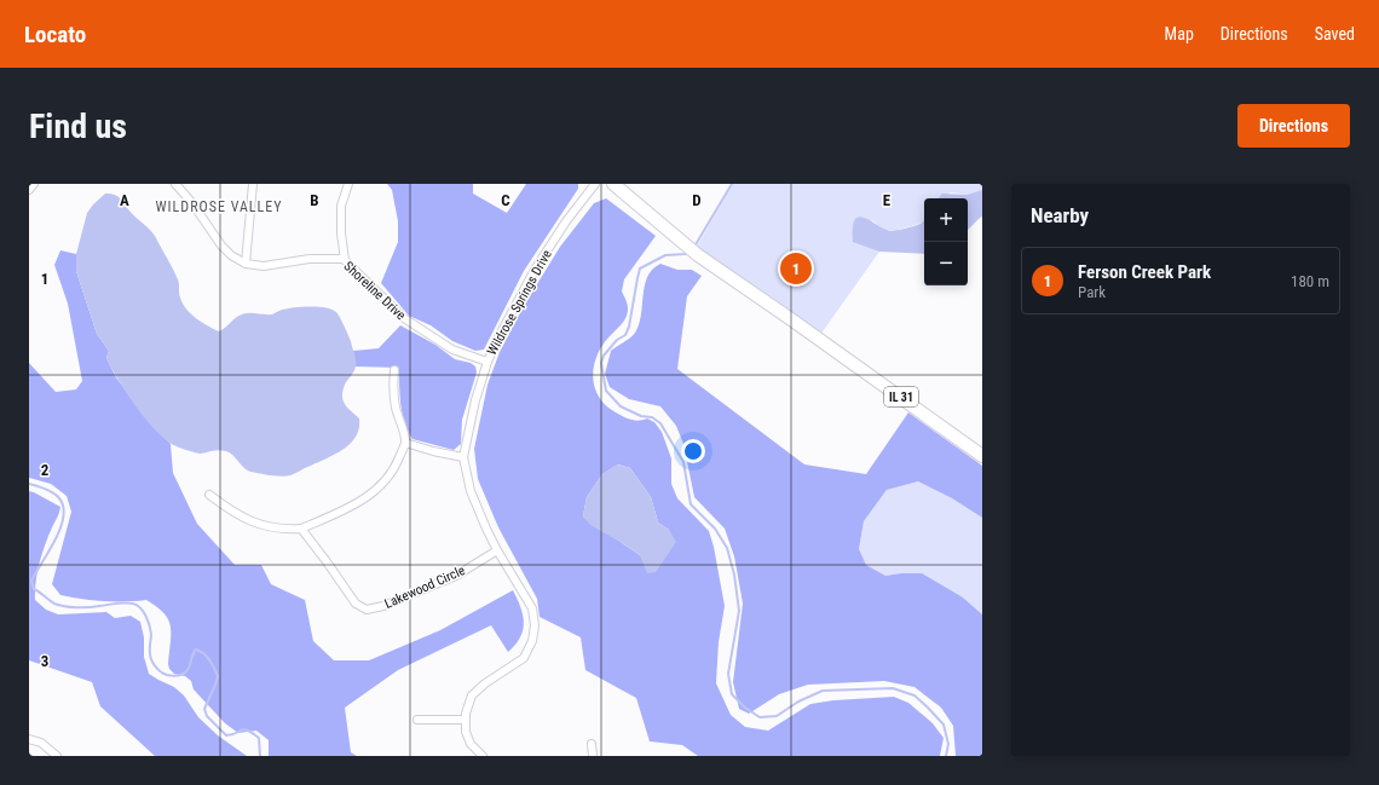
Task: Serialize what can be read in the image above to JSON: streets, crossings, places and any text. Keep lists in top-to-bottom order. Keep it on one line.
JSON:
{"streets":{"main road":["IL 31"],"street":["Shoreline Drive","Wildrose Springs Drive","Lakewood Circle"]},"crossings":[["Shoreline Drive","Wildrose Springs Drive"],["Wildrose Springs Drive","Lakewood Circle"]],"districts":["WILDROSE VALLEY"],"page":{"header":"Locato","nav":["Map","Directions","Saved"],"buttons":"Directions","title":"Find us","heading":"Nearby","map_buttons":["+","−"],"list":[{"mark":"1","name":"Ferson Creek Park","note":"Park","value":"180 m"}],"pins":"1"},"grid":{"columns":["A","B","C","D","E"],"rows":["1","2","3"]}}
